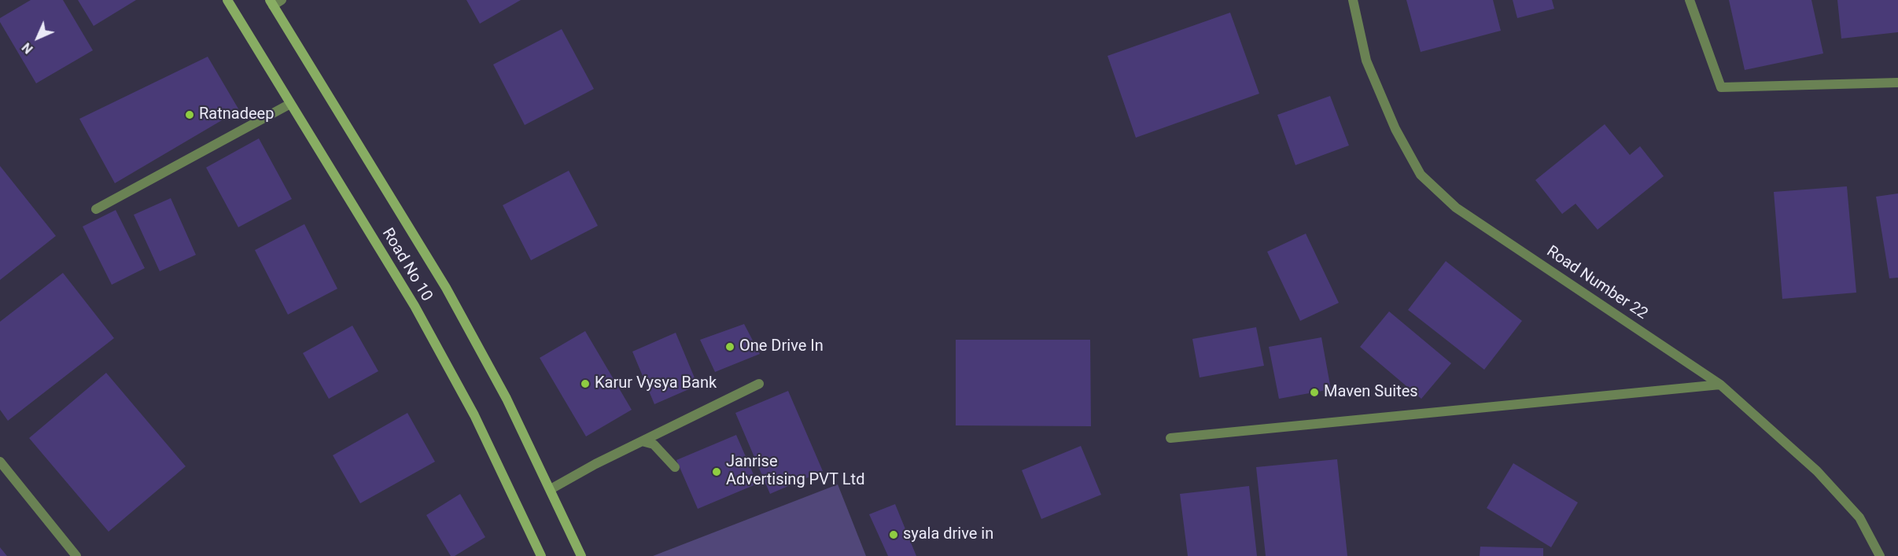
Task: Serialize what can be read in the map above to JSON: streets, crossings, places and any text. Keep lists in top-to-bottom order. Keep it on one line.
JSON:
{"streets":{"main road":["Road No 10"],"street":["Road Number 22"]},"places":["Ratnadeep","One Drive In","Karur Vysya Bank","Maven Suites","Janrise Advertising PVT Ltd","syala drive in"],"north":"bottom left"}
